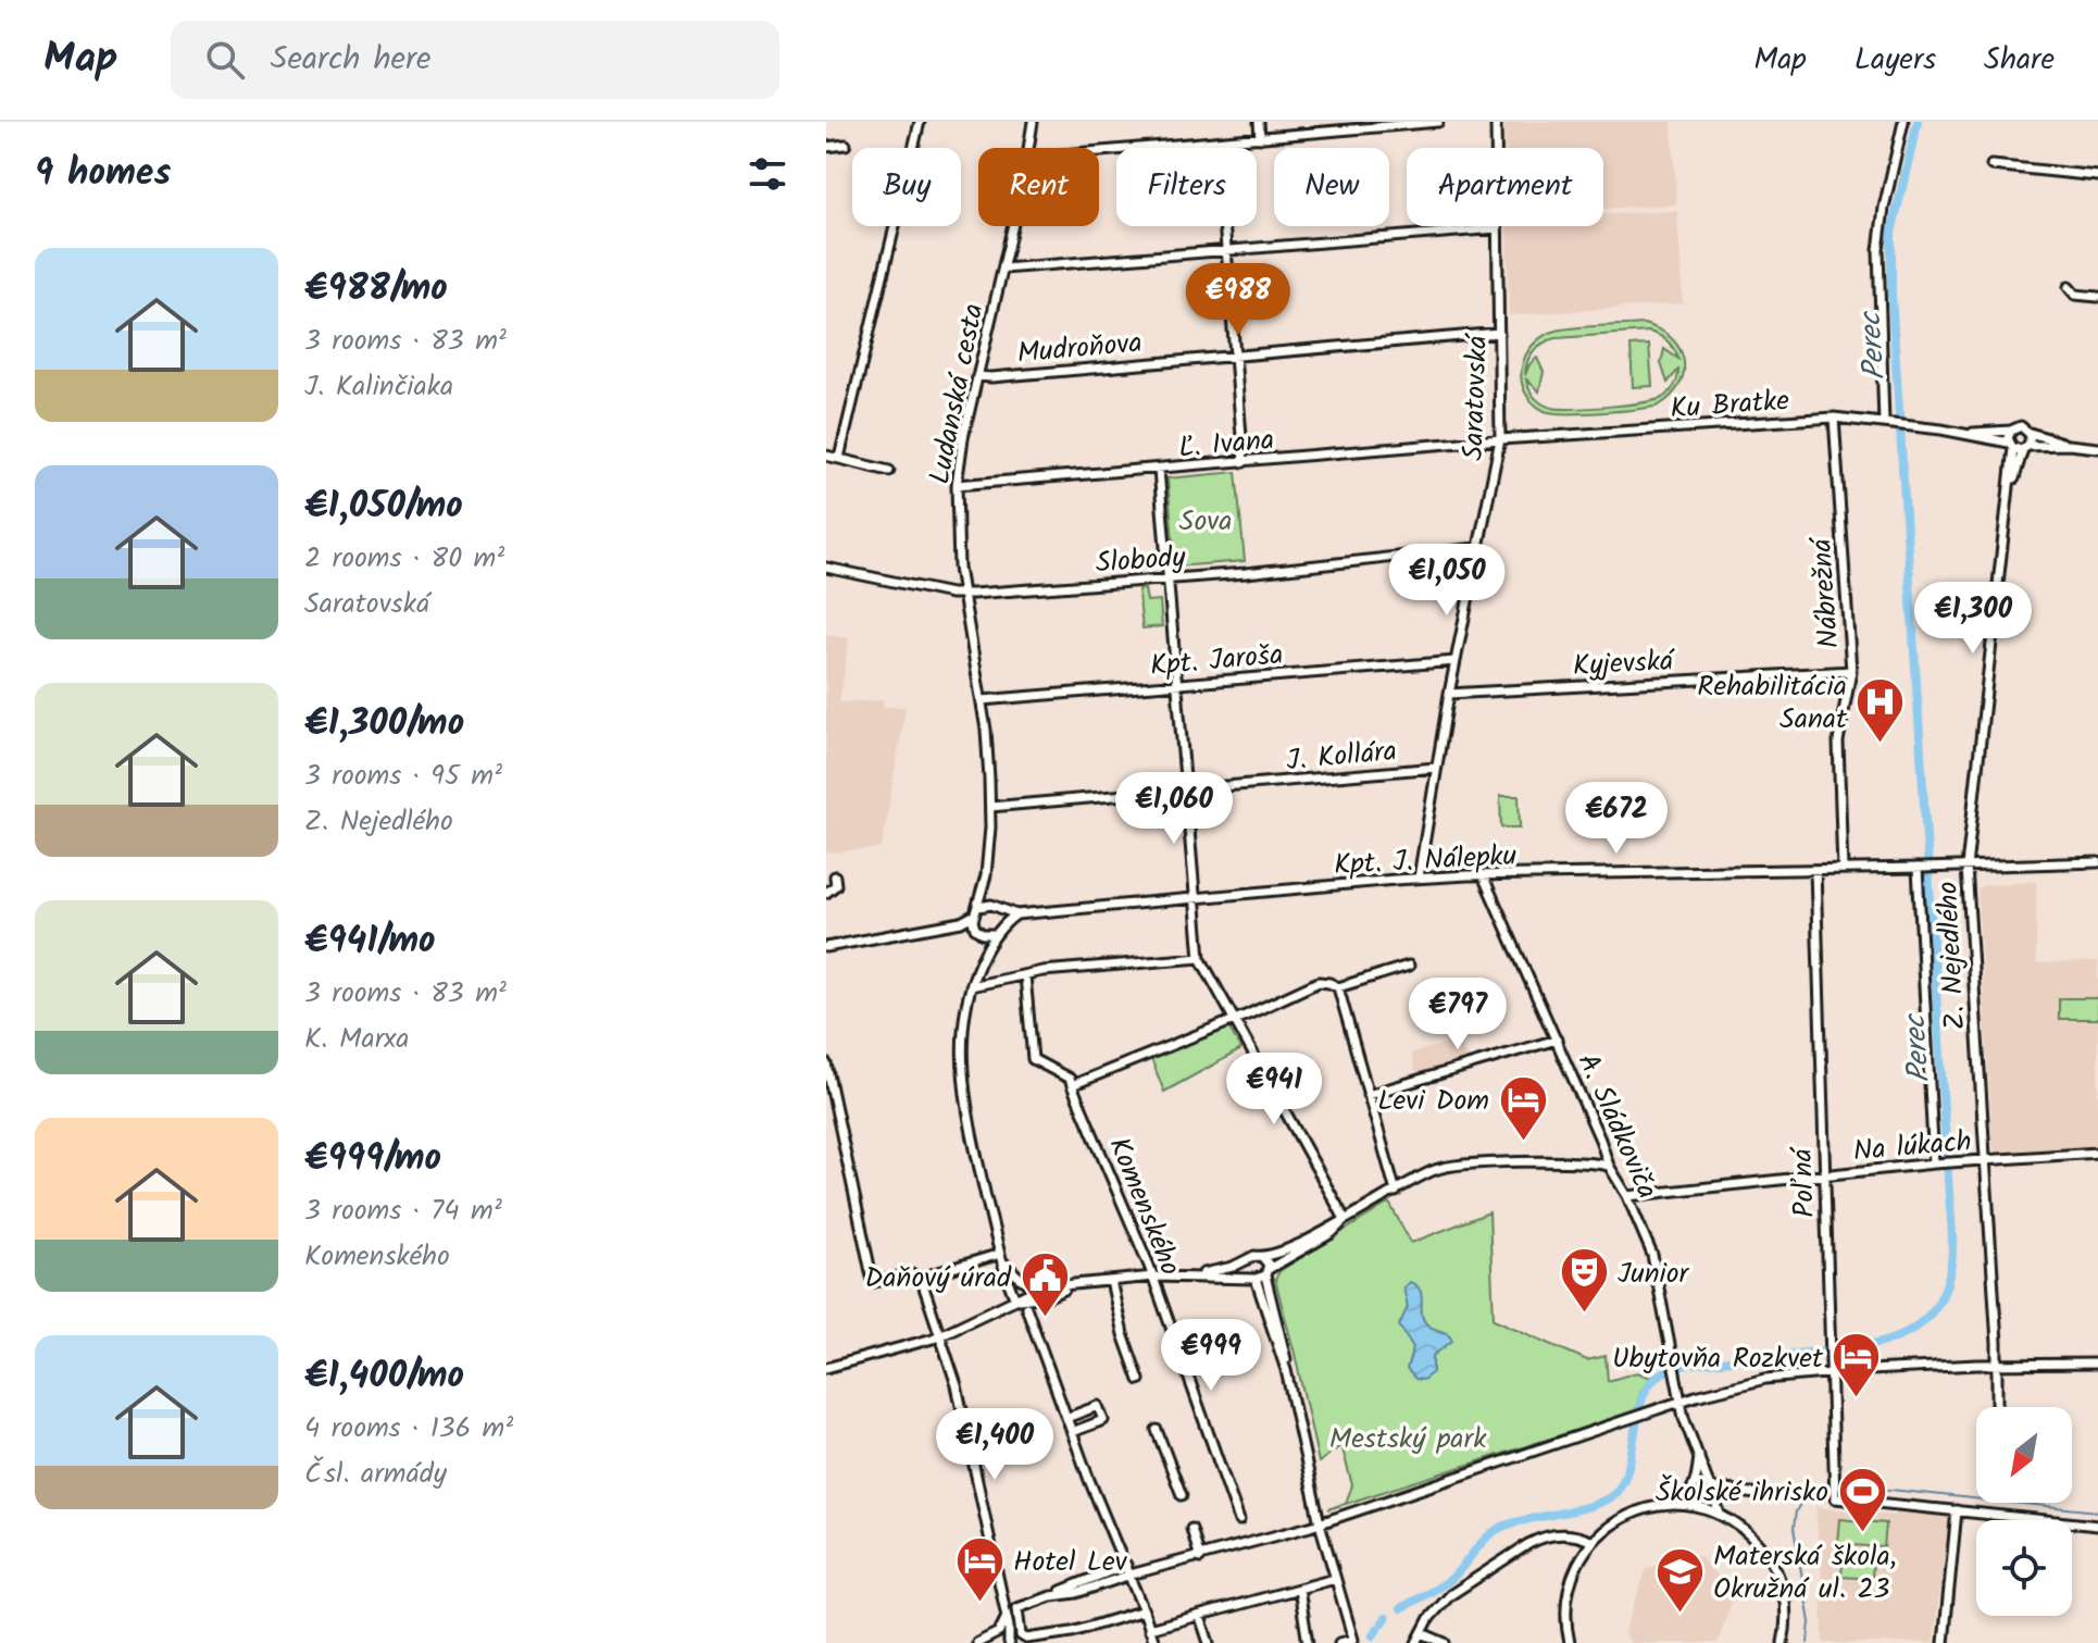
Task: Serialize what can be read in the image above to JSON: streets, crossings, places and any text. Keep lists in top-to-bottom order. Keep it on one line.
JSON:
{"streets":{"street":["Mudroňova","Ludanská cesta","Saratovská","Ku Bratke","Ľ. Ivana","Slobody","Nábrežná","Kpt. Jaroša","Kyjevská","J. Kollára","Kpt. J. Nálepku","Z. Nejedlého","A. Sládkoviča","Na lúkach","Poľná","Komenského"]},"crossings":[["Mudroňova","Ludanská cesta"],["Mudroňova","Saratovská"],["Ludanská cesta","Ľ. Ivana"],["Ludanská cesta","Slobody"],["Ludanská cesta","Kpt. Jaroša"],["Ludanská cesta","J. Kollára"],["Ludanská cesta","Kpt. J. Nálepku"],["Saratovská","Ku Bratke"],["Saratovská","Ľ. Ivana"],["Saratovská","Slobody"],["Saratovská","Kpt. Jaroša"],["Saratovská","Kyjevská"],["Saratovská","J. Kollára"],["Saratovská","Kpt. J. Nálepku"],["Ku Bratke","Ľ. Ivana"],["Ku Bratke","Nábrežná"],["Ku Bratke","Z. Nejedlého"],["Nábrežná","Kyjevská"],["Nábrežná","Kpt. J. Nálepku"],["Kpt. J. Nálepku","Z. Nejedlého"],["Kpt. J. Nálepku","A. Sládkoviča"],["Kpt. J. Nálepku","Poľná"],["Z. Nejedlého","Na lúkach"],["A. Sládkoviča","Na lúkach"],["Na lúkach","Poľná"]],"water":["Perec"],"parks":["Sova","Mestský park"],"places":{"hospital":["Rehabilitácia Sanat"],"hotel":["Levi Dom","Ubytovňa Rozkvet","Hotel Lev"],"theatre":["Junior"],"public building":["Daňový úrad"],"sports":["Školské ihrisko"],"school or university":["Materská škola, Okružná ul. 23"]},"north":"bottom left","page":{"header":"Map","search":"Search here","nav":["Map","Layers","Share"],"heading":"9 homes","chip":["Buy","Rent","Filters","New","Apartment"],"list":[{"name":"€988/mo","note":"3 rooms · 83 m² · J. Kalinčiaka"},{"name":"€1,050/mo","note":"2 rooms · 80 m² · Saratovská"},{"name":"€1,300/mo","note":"3 rooms · 95 m² · Z. Nejedlého"},{"name":"€941/mo","note":"3 rooms · 83 m² · K. Marxa"},{"name":"€999/mo","note":"3 rooms · 74 m² · Komenského"},{"name":"€1,400/mo","note":"4 rooms · 136 m² · Čsl. armády"}],"price":["€988","€1,050","€1,300","€1,060","€672","€797","€941","€999","€1,400"]}}
